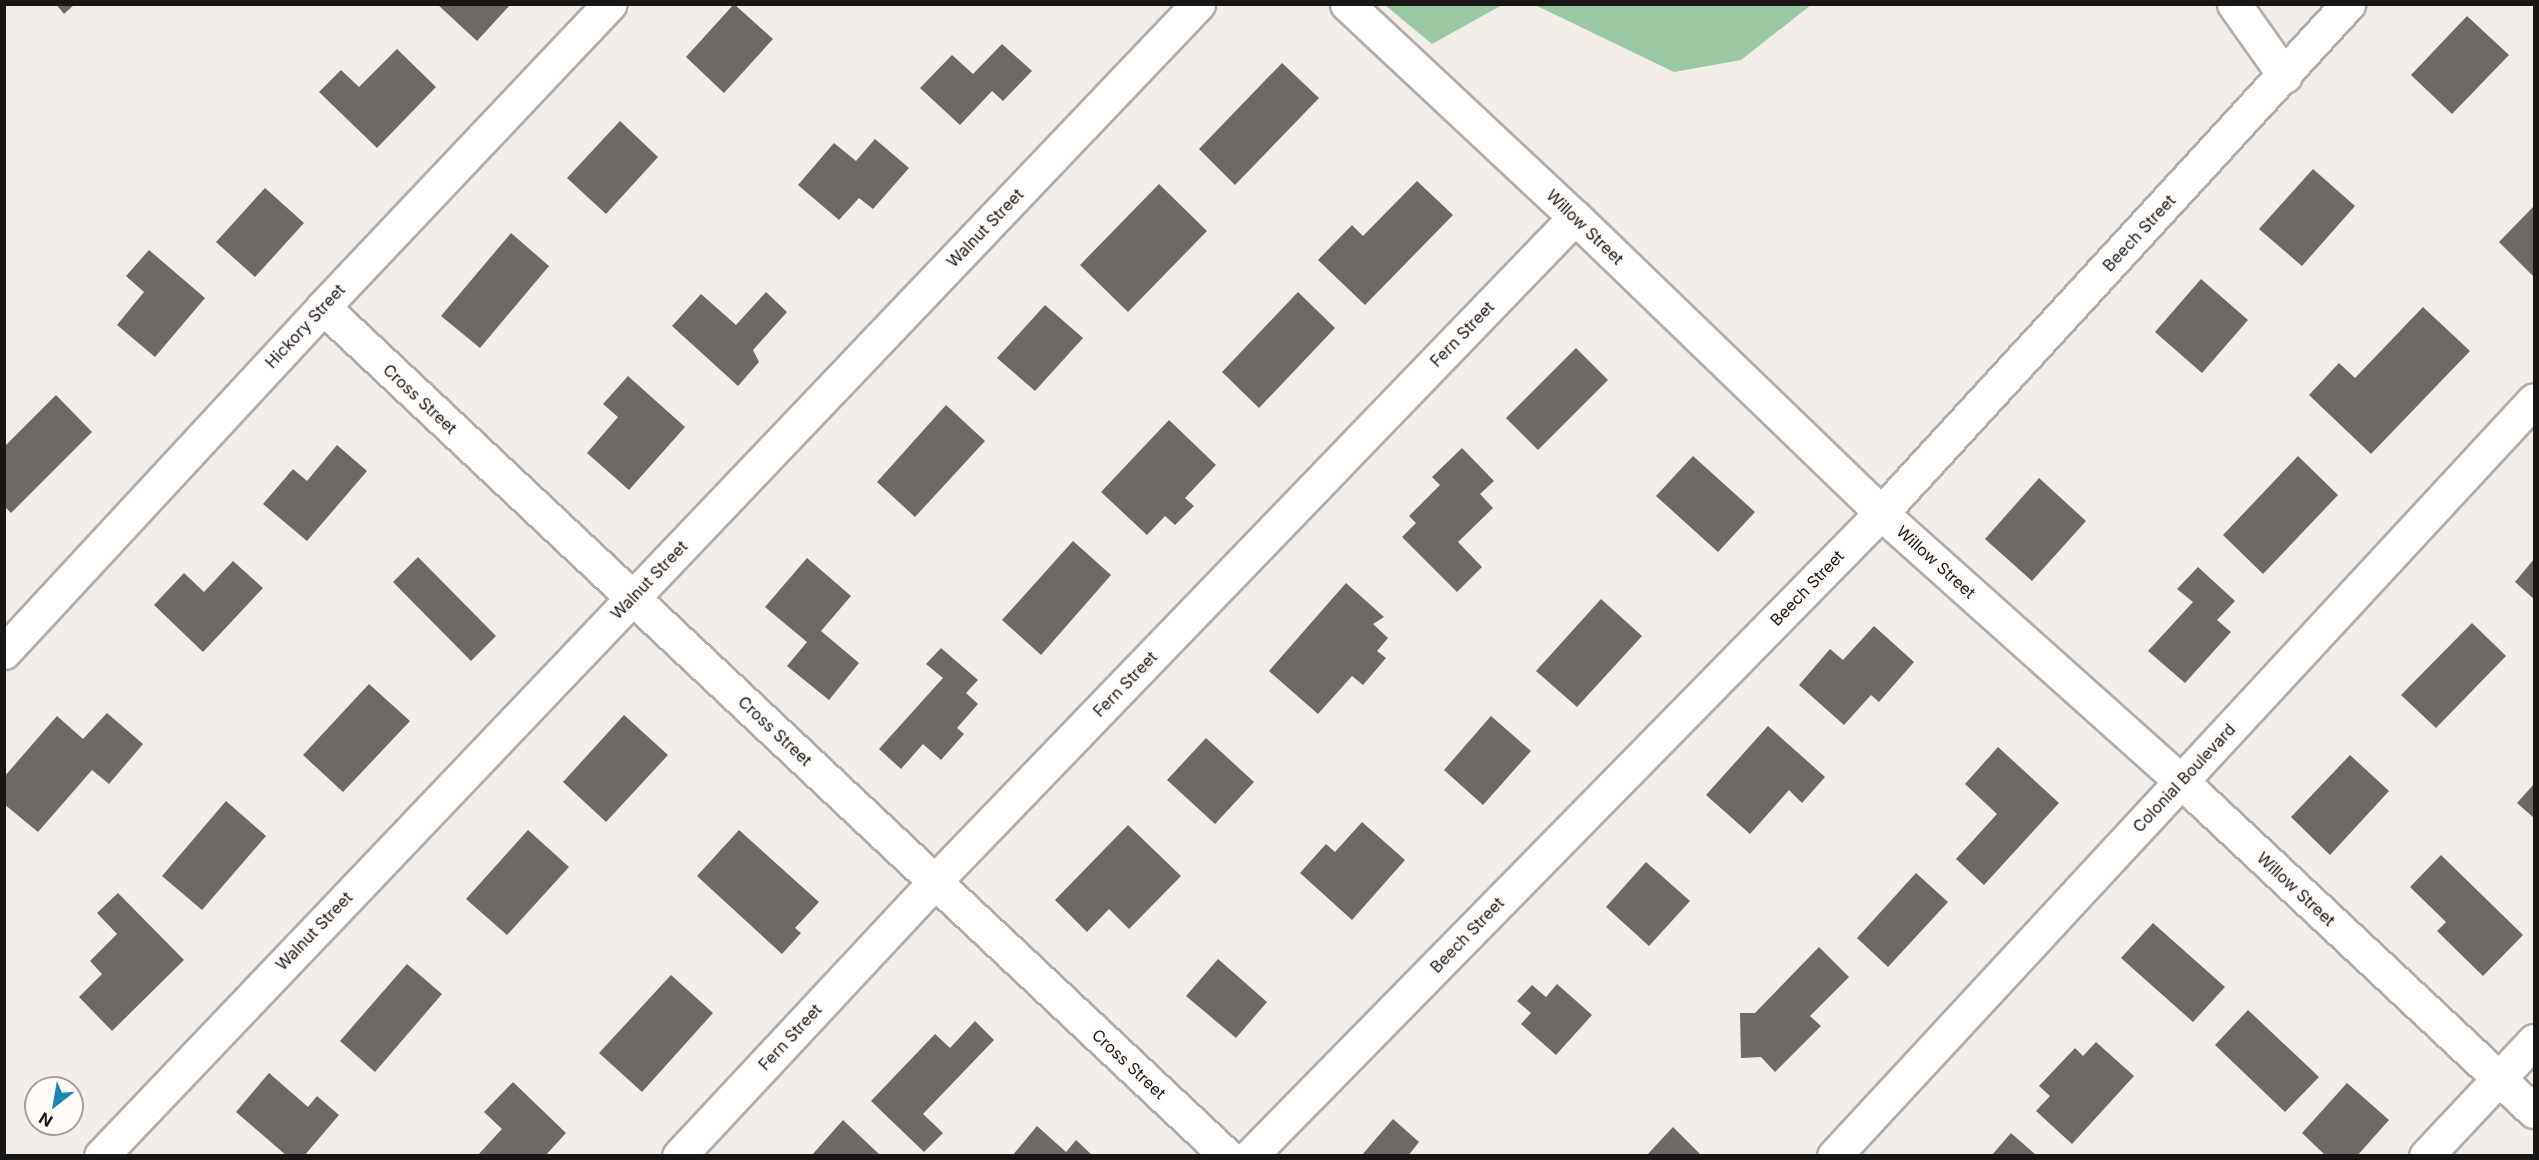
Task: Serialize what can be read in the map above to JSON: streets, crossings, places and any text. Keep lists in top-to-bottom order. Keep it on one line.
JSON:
{"streets":{"street":["Willow Street","Walnut Street","Beech Street","Hickory Street","Fern Street","Cross Street","Colonial Boulevard"]},"crossings":[["Willow Street","Beech Street"],["Willow Street","Fern Street"],["Willow Street","Colonial Boulevard"],["Walnut Street","Cross Street"],["Hickory Street","Cross Street"],["Fern Street","Cross Street"]],"north":"bottom left"}
